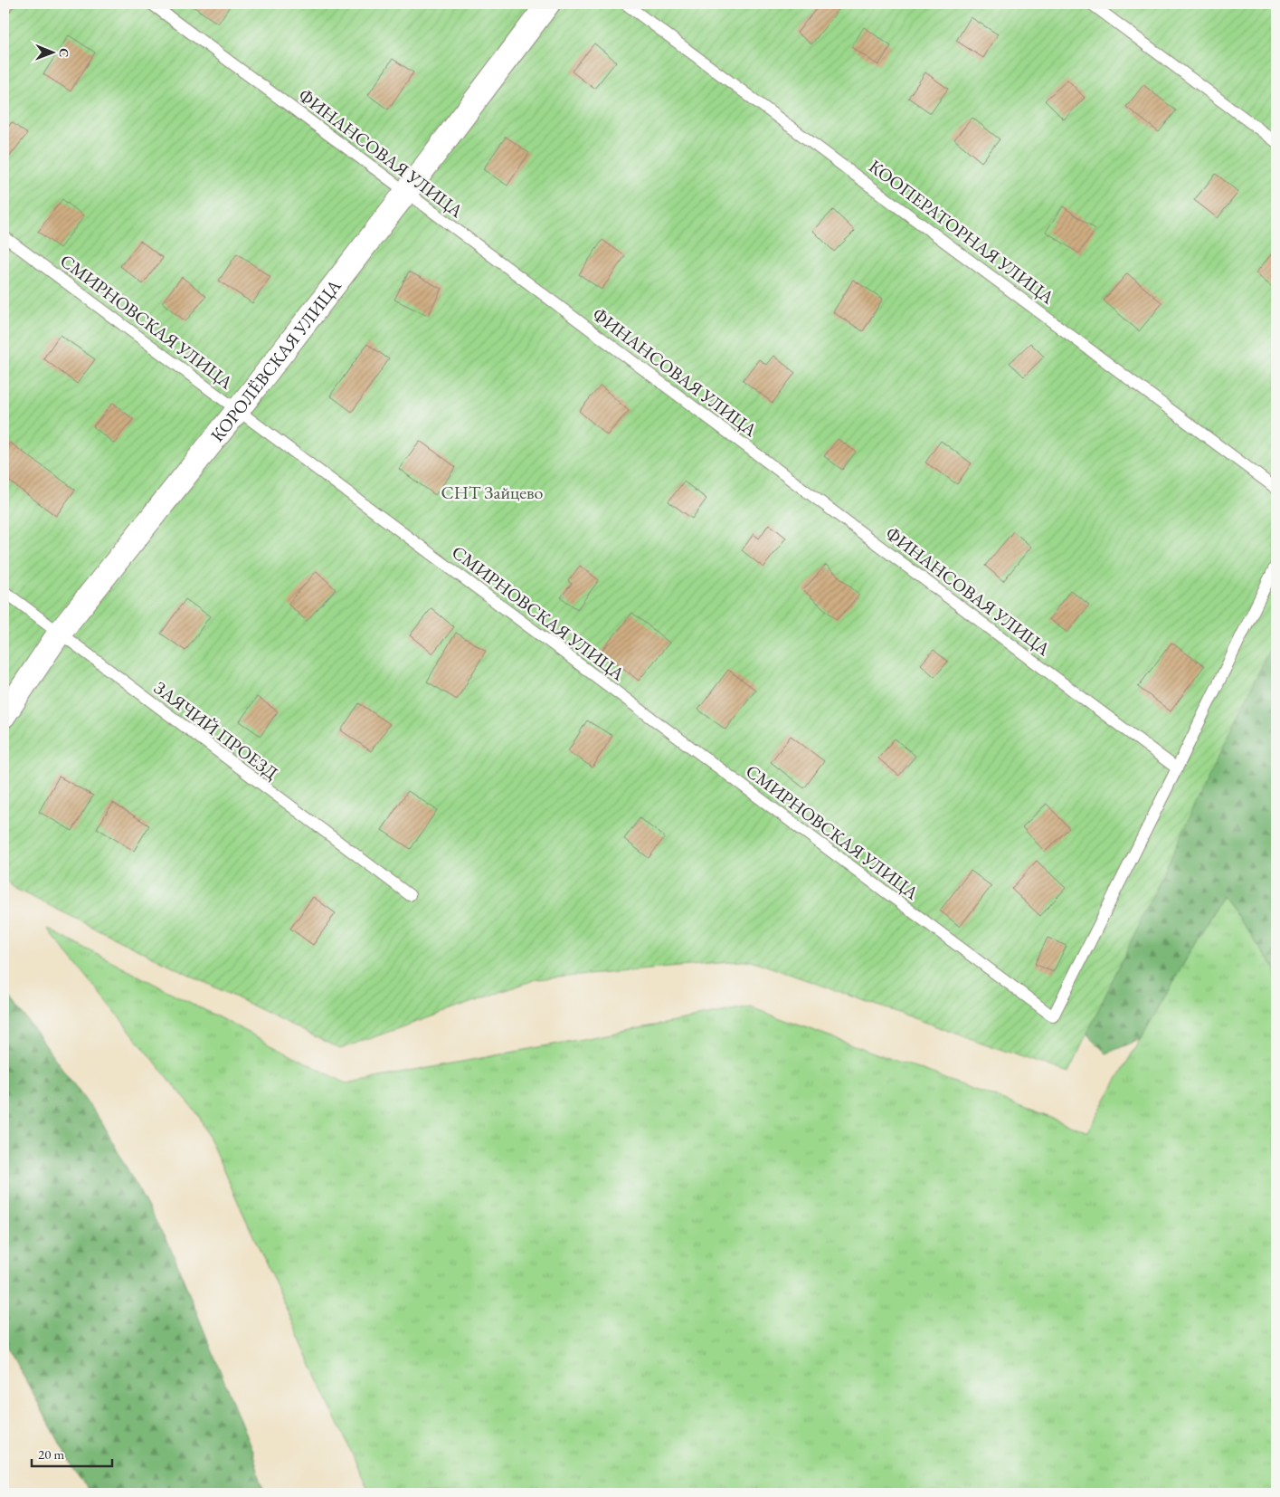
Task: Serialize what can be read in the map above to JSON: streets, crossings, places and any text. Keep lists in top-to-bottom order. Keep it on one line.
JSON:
{"streets":{"street":["КОРОЛЁВСКАЯ УЛИЦА"],"lane":["ФИНАНСОВАЯ УЛИЦА","КООПЕРАТОРНАЯ УЛИЦА","СМИРНОВСКАЯ УЛИЦА","ЗАЯЧИЙ ПРОЕЗД"]},"crossings":[["ФИНАНСОВАЯ УЛИЦА","СМИРНОВСКАЯ УЛИЦА"],["ФИНАНСОВАЯ УЛИЦА","КОРОЛЁВСКАЯ УЛИЦА"],["СМИРНОВСКАЯ УЛИЦА","КОРОЛЁВСКАЯ УЛИЦА"],["КОРОЛЁВСКАЯ УЛИЦА","ЗАЯЧИЙ ПРОЕЗД"]],"parks":["СНТ Зайцево"],"scale_bar":"20 m","north":"right"}
